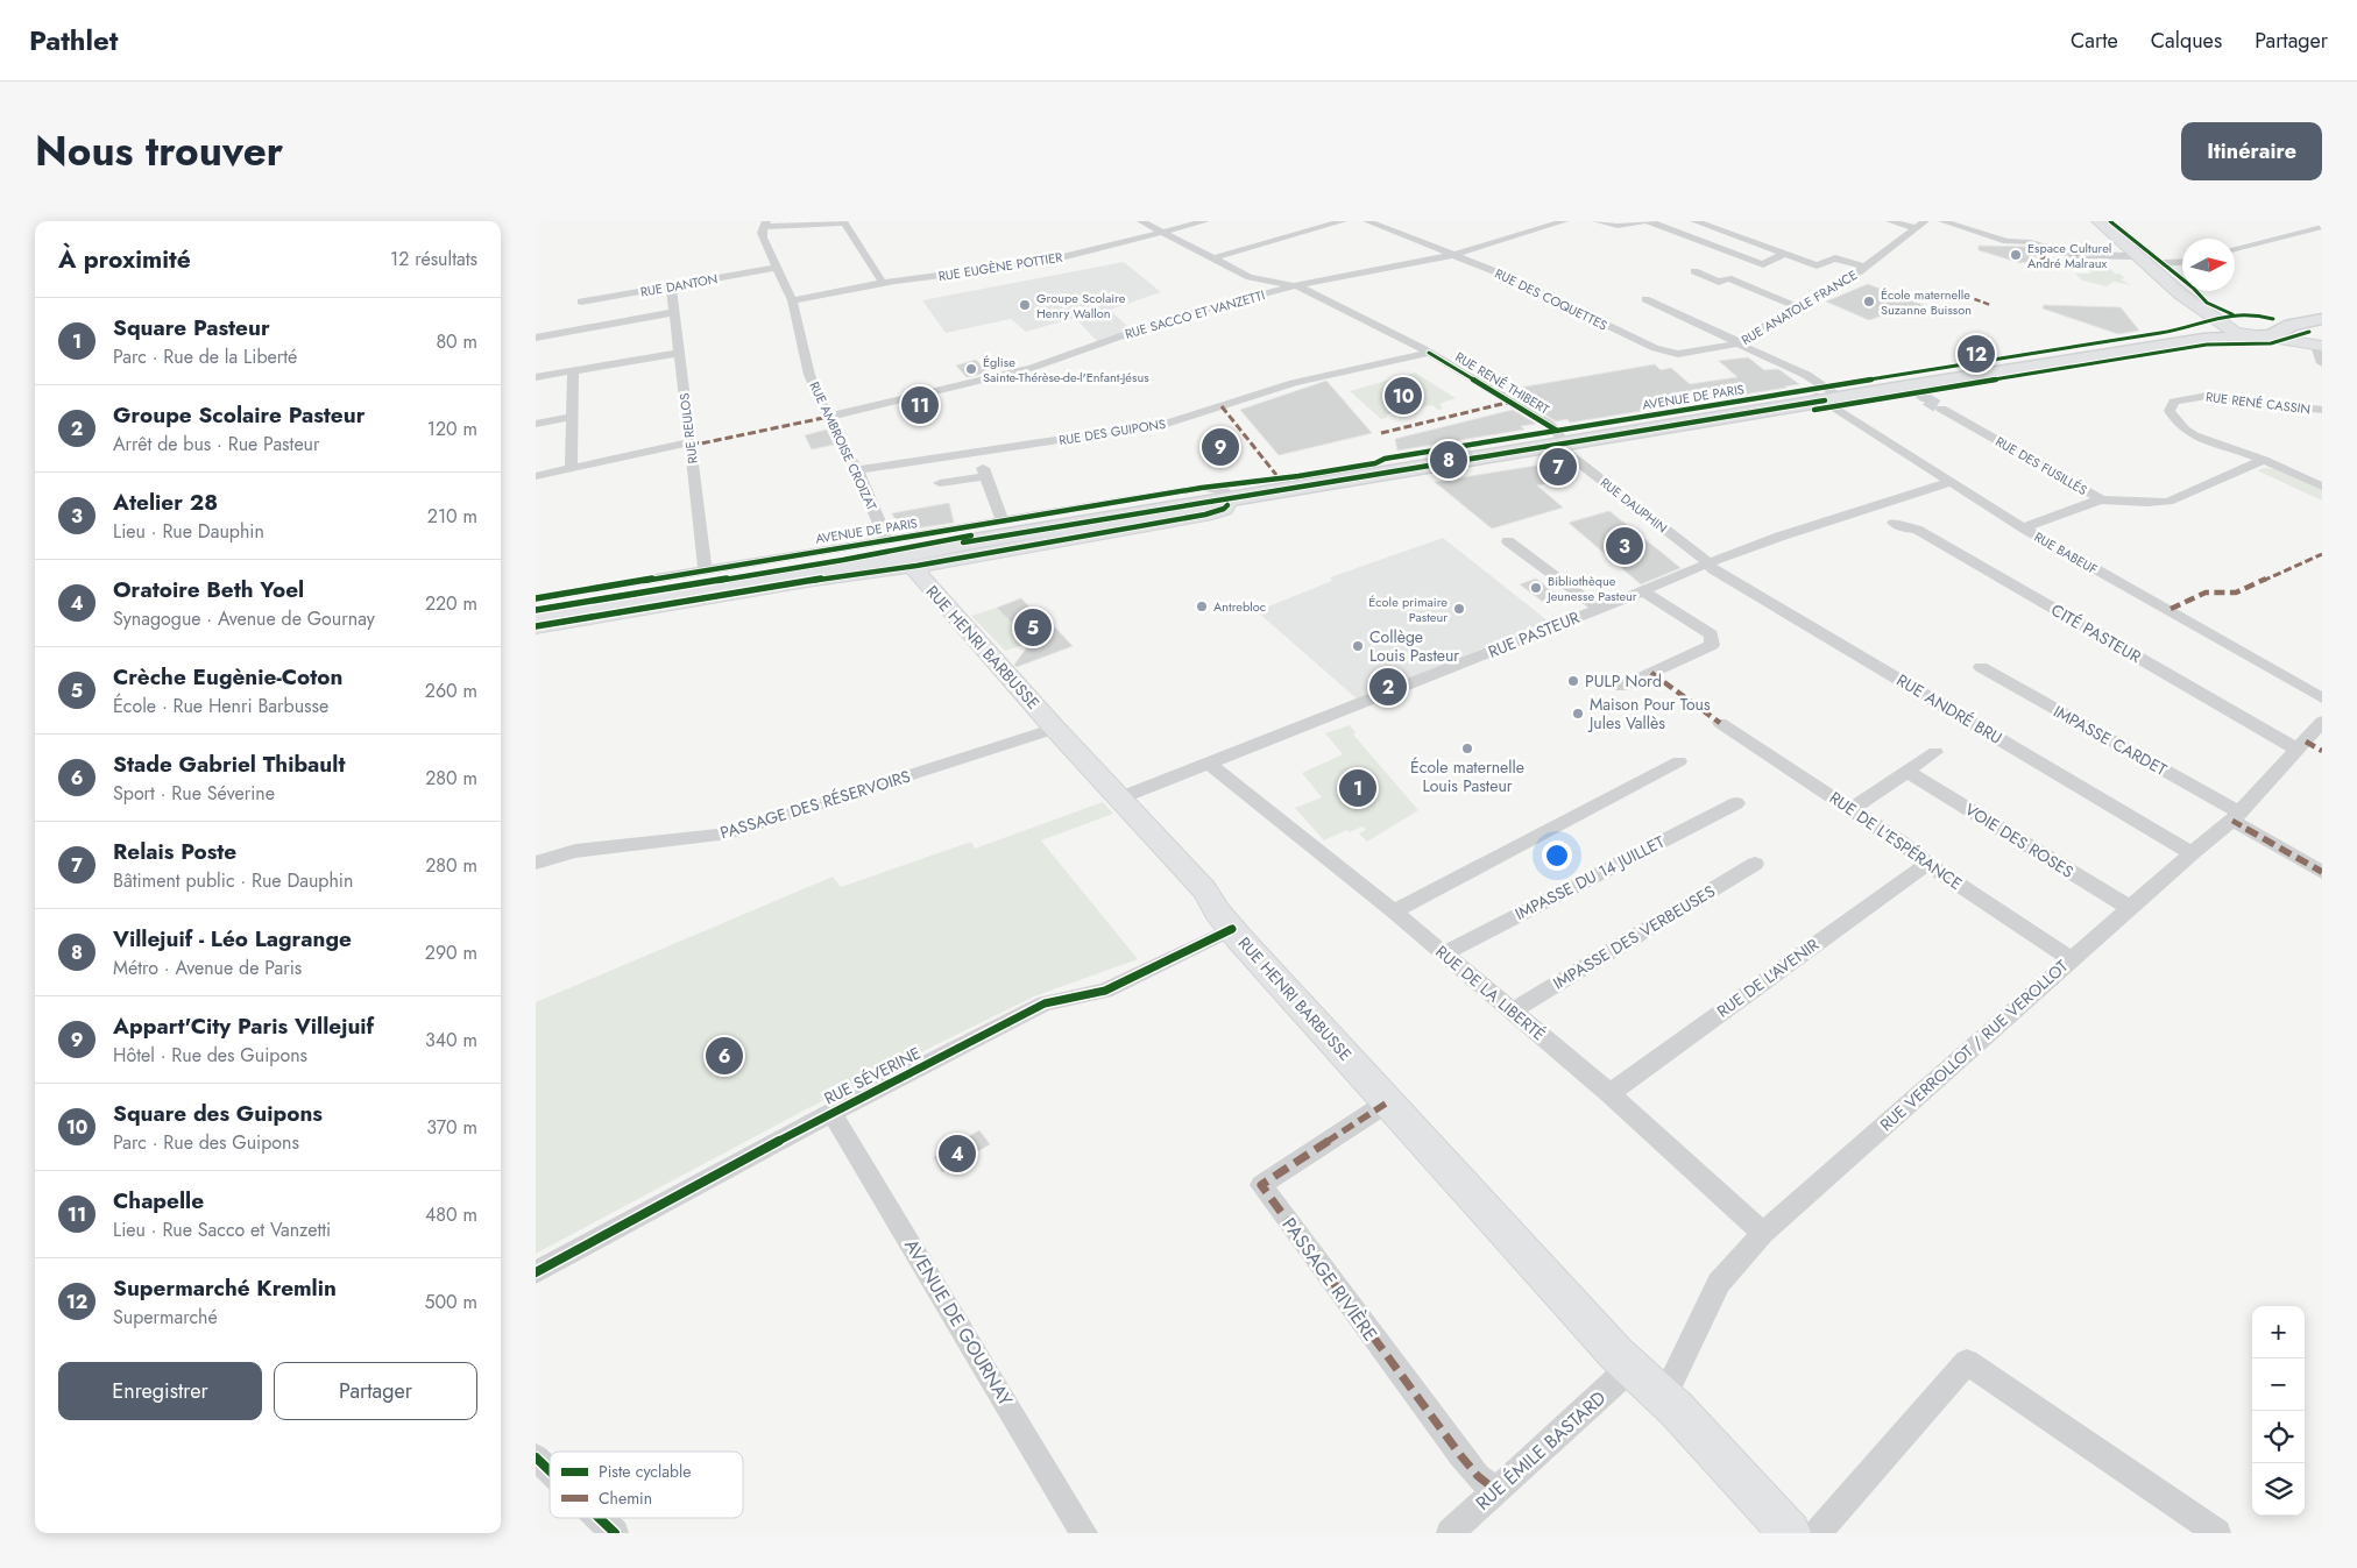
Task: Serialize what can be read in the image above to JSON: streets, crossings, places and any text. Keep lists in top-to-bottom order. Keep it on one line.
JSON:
{"streets":{"main road":["AVENUE DE PARIS","RUE HENRI BARBUSSE"],"street":["RUE EUGÈNE POTTIER","RUE DANTON","RUE DES COQUETTES","RUE ANATOLE FRANCE","RUE SACCO ET VANZETTI","RUE RENÉ THIBERT","RUE RENÉ CASSIN","RUE REULOS","RUE DES GUIPONS","RUE AMBROISE CROIZAT","RUE DES FUSILLÉS","RUE DAUPHIN","RUE BABEUF","CITÉ PASTEUR","RUE PASTEUR","RUE ANDRÉ BRU","IMPASSE CARDET","PASSAGE DES RÉSERVOIRS","RUE DE L'ESPÉRANCE","VOIE DES ROSES","IMPASSE DU 14 JUILLET","IMPASSE DES VERBEUSES","RUE DE L'AVENIR","RUE DE LA LIBERTÉ","RUE VERROLLOT / RUE VEROLLOT","RUE SÉVERINE","PASSAGE RIVIÈRE","AVENUE DE GOURNAY","RUE ÉMILE BASTARD"]},"crossings":[["RUE EUGÈNE POTTIER","RUE RENÉ THIBERT"],["RUE EUGÈNE POTTIER","RUE AMBROISE CROIZAT"],["RUE DANTON","RUE REULOS"],["RUE DANTON","RUE AMBROISE CROIZAT"],["RUE DES COQUETTES","RUE ANATOLE FRANCE"],["RUE DES COQUETTES","RUE SACCO ET VANZETTI"],["RUE ANATOLE FRANCE","AVENUE DE PARIS"],["RUE ANATOLE FRANCE","RUE BABEUF"],["RUE SACCO ET VANZETTI","RUE RENÉ THIBERT"],["RUE SACCO ET VANZETTI","RUE AMBROISE CROIZAT"],["RUE RENÉ THIBERT","AVENUE DE PARIS"],["RUE RENÉ THIBERT","RUE DES GUIPONS"],["RUE RENÉ THIBERT","RUE DAUPHIN"],["AVENUE DE PARIS","RUE REULOS"],["AVENUE DE PARIS","RUE AMBROISE CROIZAT"],["AVENUE DE PARIS","RUE DAUPHIN"],["AVENUE DE PARIS","RUE BABEUF"],["AVENUE DE PARIS","RUE HENRI BARBUSSE"],["RUE DES GUIPONS","RUE AMBROISE CROIZAT"],["RUE DES FUSILLÉS","RUE BABEUF"],["RUE DAUPHIN","RUE PASTEUR"],["RUE DAUPHIN","RUE ANDRÉ BRU"],["RUE BABEUF","RUE PASTEUR"],["CITÉ PASTEUR","RUE VERROLLOT / RUE VEROLLOT"],["RUE PASTEUR","RUE HENRI BARBUSSE"],["RUE PASTEUR","RUE ANDRÉ BRU"],["RUE PASTEUR","RUE DE LA LIBERTÉ"],["RUE HENRI BARBUSSE","PASSAGE DES RÉSERVOIRS"],["RUE HENRI BARBUSSE","RUE VERROLLOT / RUE VEROLLOT"],["RUE HENRI BARBUSSE","RUE SÉVERINE"],["RUE HENRI BARBUSSE","PASSAGE RIVIÈRE"],["RUE HENRI BARBUSSE","RUE ÉMILE BASTARD"],["RUE ANDRÉ BRU","RUE VERROLLOT / RUE VEROLLOT"],["IMPASSE CARDET","RUE VERROLLOT / RUE VEROLLOT"],["RUE DE L'ESPÉRANCE","RUE DE L'AVENIR"],["RUE DE L'ESPÉRANCE","RUE VERROLLOT / RUE VEROLLOT"],["VOIE DES ROSES","RUE VERROLLOT / RUE VEROLLOT"],["IMPASSE DU 14 JUILLET","RUE DE LA LIBERTÉ"],["IMPASSE DES VERBEUSES","RUE DE LA LIBERTÉ"],["RUE DE L'AVENIR","RUE DE LA LIBERTÉ"],["RUE DE LA LIBERTÉ","RUE VERROLLOT / RUE VEROLLOT"],["RUE SÉVERINE","AVENUE DE GOURNAY"],["PASSAGE RIVIÈRE","RUE ÉMILE BASTARD"]],"places":["Espace Culturel André Malraux","École maternelle Suzanne Buisson","Groupe Scolaire Henry Wallon","Église Sainte-Thérèse-de-l'Enfant-Jésus","Bibliothèque Jeunesse Pasteur","Antrebloc","École primaire Pasteur","Collège Louis Pasteur","PULP Nord","Maison Pour Tous Jules Vallès","École maternelle Louis Pasteur"],"legend":["Piste cyclable","Chemin"],"north":"right","page":{"header":"Pathlet","nav":["Carte","Calques","Partager"],"title":"Nous trouver","buttons":["Itinéraire",["Enregistrer","Partager"]],"heading":["À proximité","12 résultats"],"list":[{"mark":"1","name":"Square Pasteur","note":"Parc · Rue de la Liberté","value":"80 m"},{"mark":"2","name":"Groupe Scolaire Pasteur","note":"Arrêt de bus · Rue Pasteur","value":"120 m"},{"mark":"3","name":"Atelier 28","note":"Lieu · Rue Dauphin","value":"210 m"},{"mark":"4","name":"Oratoire Beth Yoel","note":"Synagogue · Avenue de Gournay","value":"220 m"},{"mark":"5","name":"Crèche Eugènie-Coton","note":"École · Rue Henri Barbusse","value":"260 m"},{"mark":"6","name":"Stade Gabriel Thibault","note":"Sport · Rue Séverine","value":"280 m"},{"mark":"7","name":"Relais Poste","note":"Bâtiment public · Rue Dauphin","value":"280 m"},{"mark":"8","name":"Villejuif - Léo Lagrange","note":"Métro · Avenue de Paris","value":"290 m"},{"mark":"9","name":"Appart'City Paris Villejuif","note":"Hôtel · Rue des Guipons","value":"340 m"},{"mark":"10","name":"Square des Guipons","note":"Parc · Rue des Guipons","value":"370 m"},{"mark":"11","name":"Chapelle","note":"Lieu · Rue Sacco et Vanzetti","value":"480 m"},{"mark":"12","name":"Supermarché Kremlin","note":"Supermarché","value":"500 m"}],"pins":["12","10","11","9","8","7","3","5","2","1","6","4"],"map_buttons":["+","−"]}}
